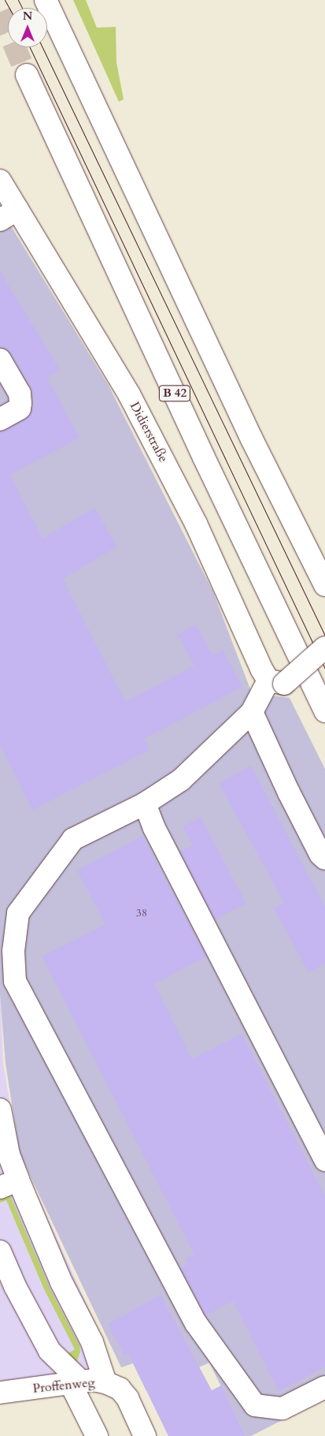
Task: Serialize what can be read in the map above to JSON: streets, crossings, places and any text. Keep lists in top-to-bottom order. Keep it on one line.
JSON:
{"streets":{"main road":["B 42","Didierstraße","Proffenweg"]},"house_numbers":["38"],"north":"top"}
